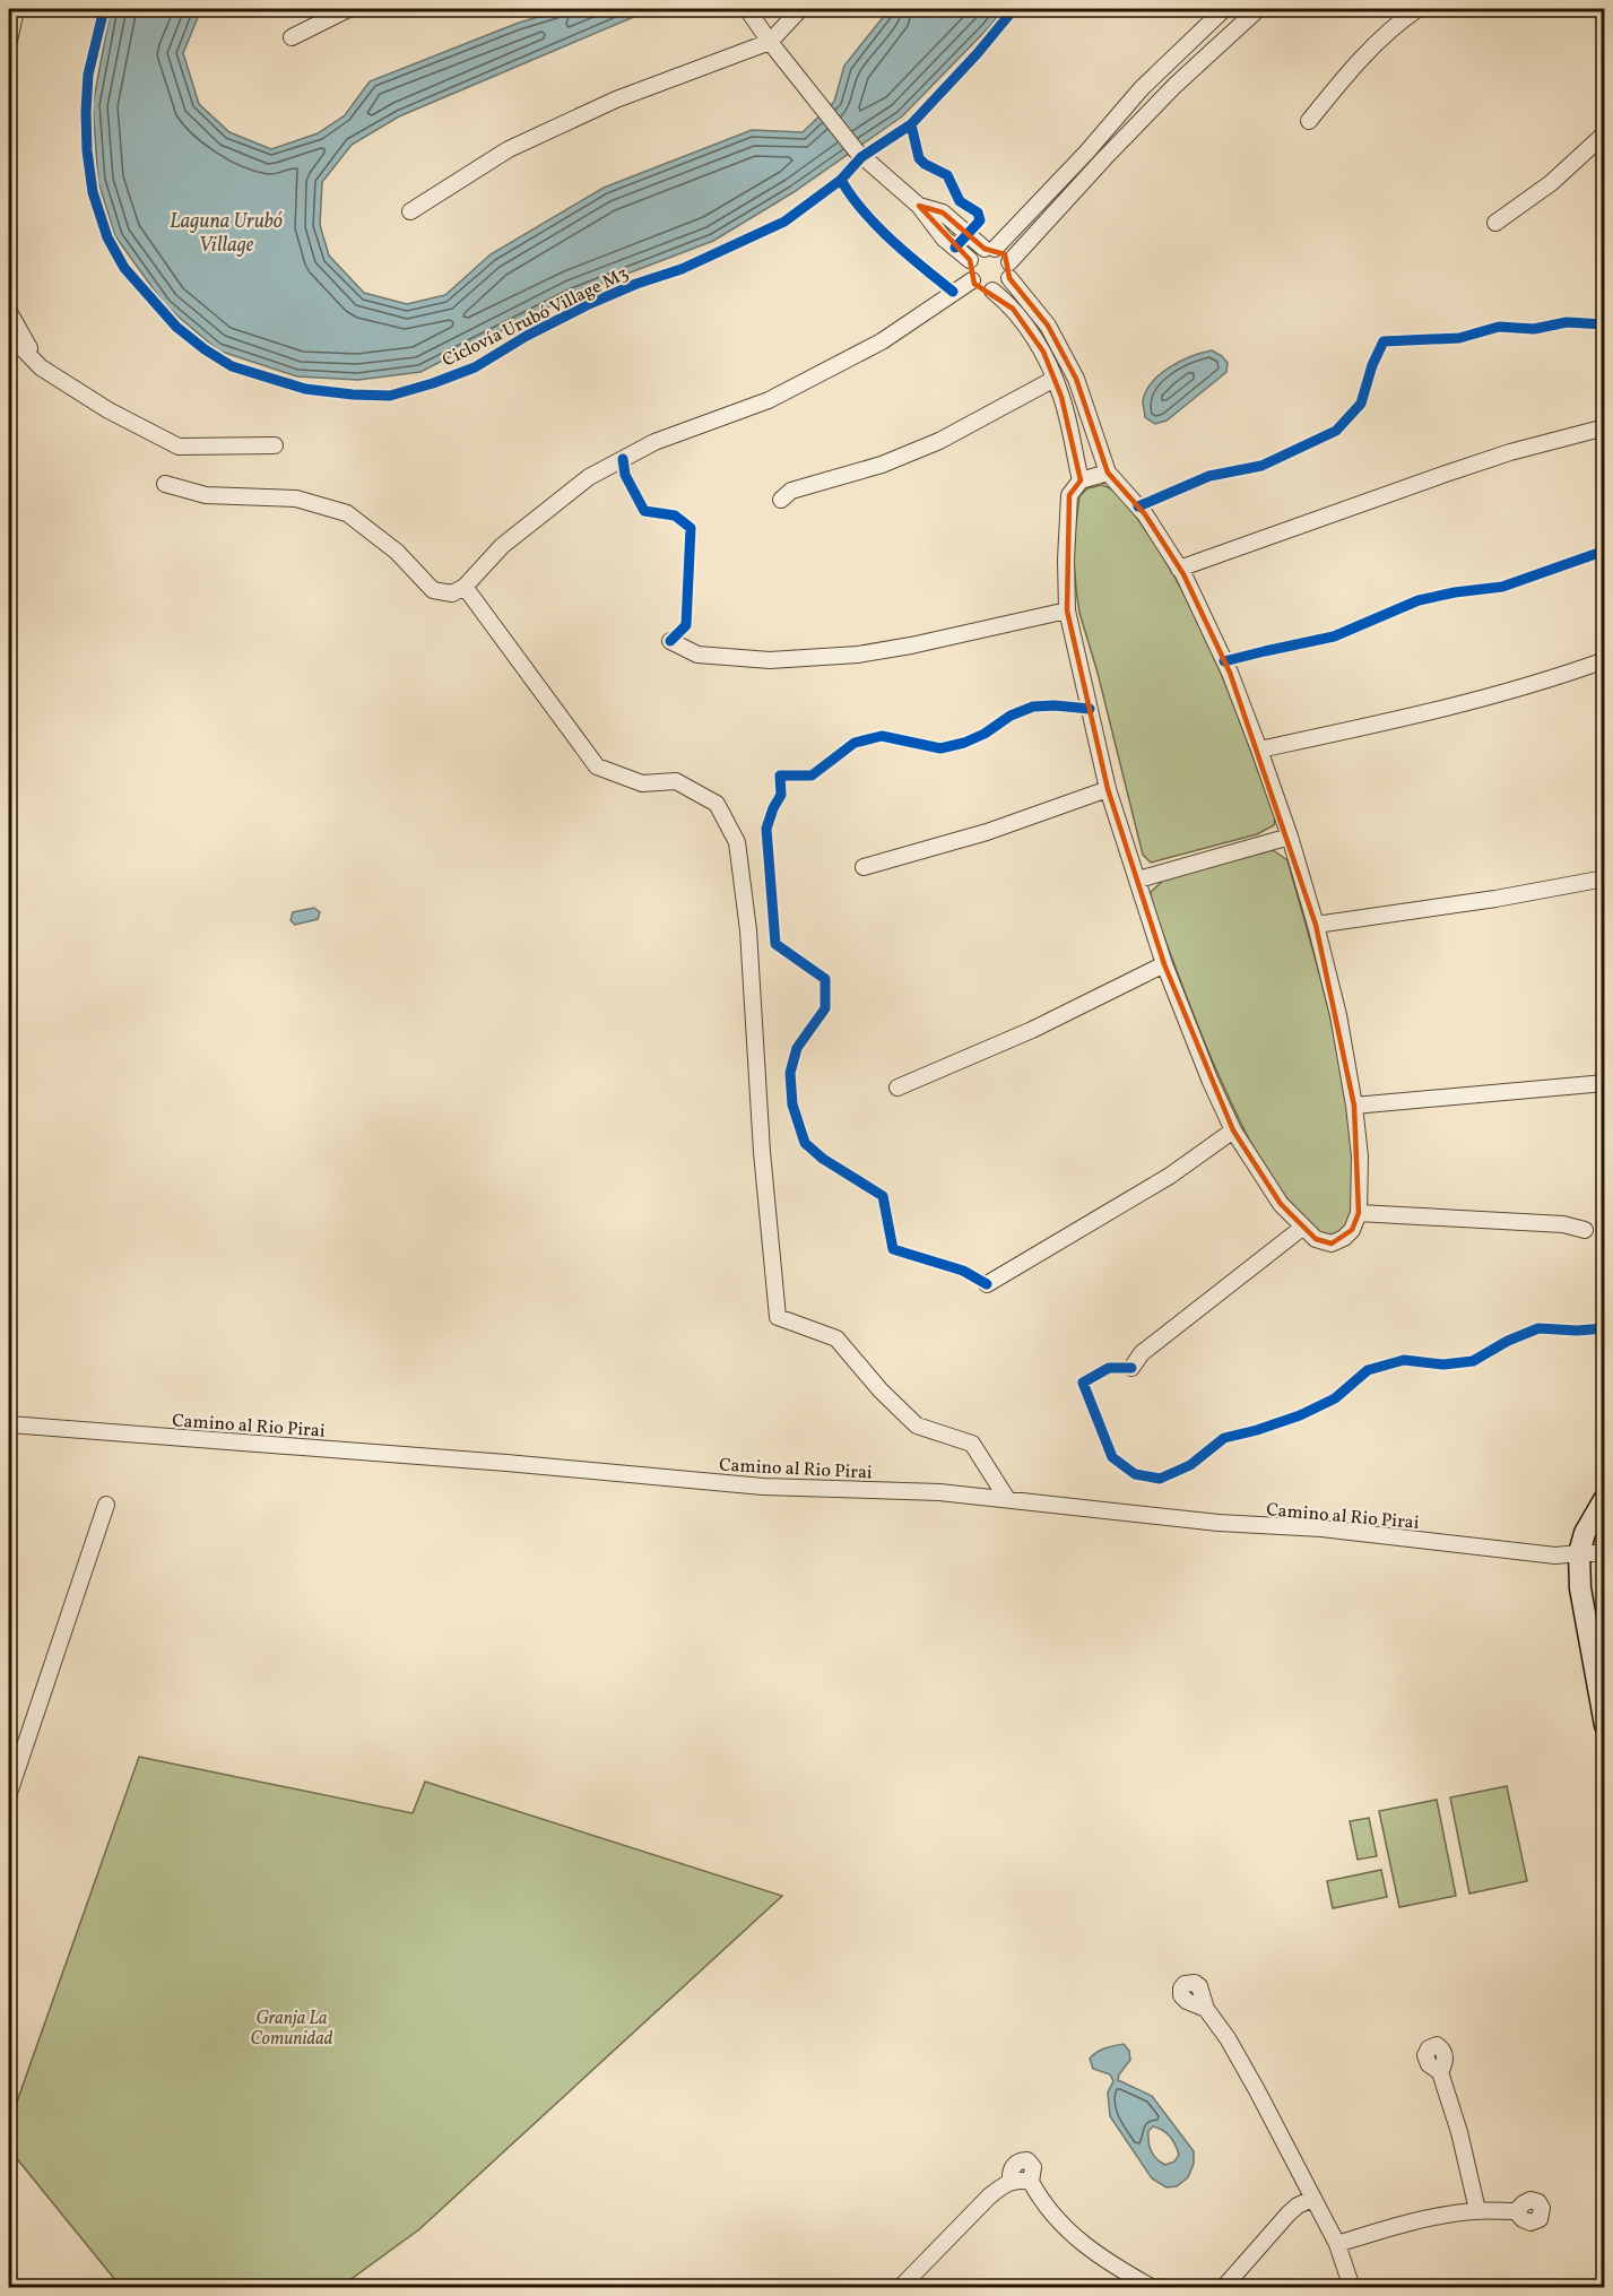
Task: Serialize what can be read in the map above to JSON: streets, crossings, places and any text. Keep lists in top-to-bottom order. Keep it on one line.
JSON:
{"streets":{"street":["Camino al Rio Pirai"],"cycle path":["Ciclovía Urubó Village M3"]},"water":["Laguna Urubó Village"],"parks":["Granja La Comunidad"]}
